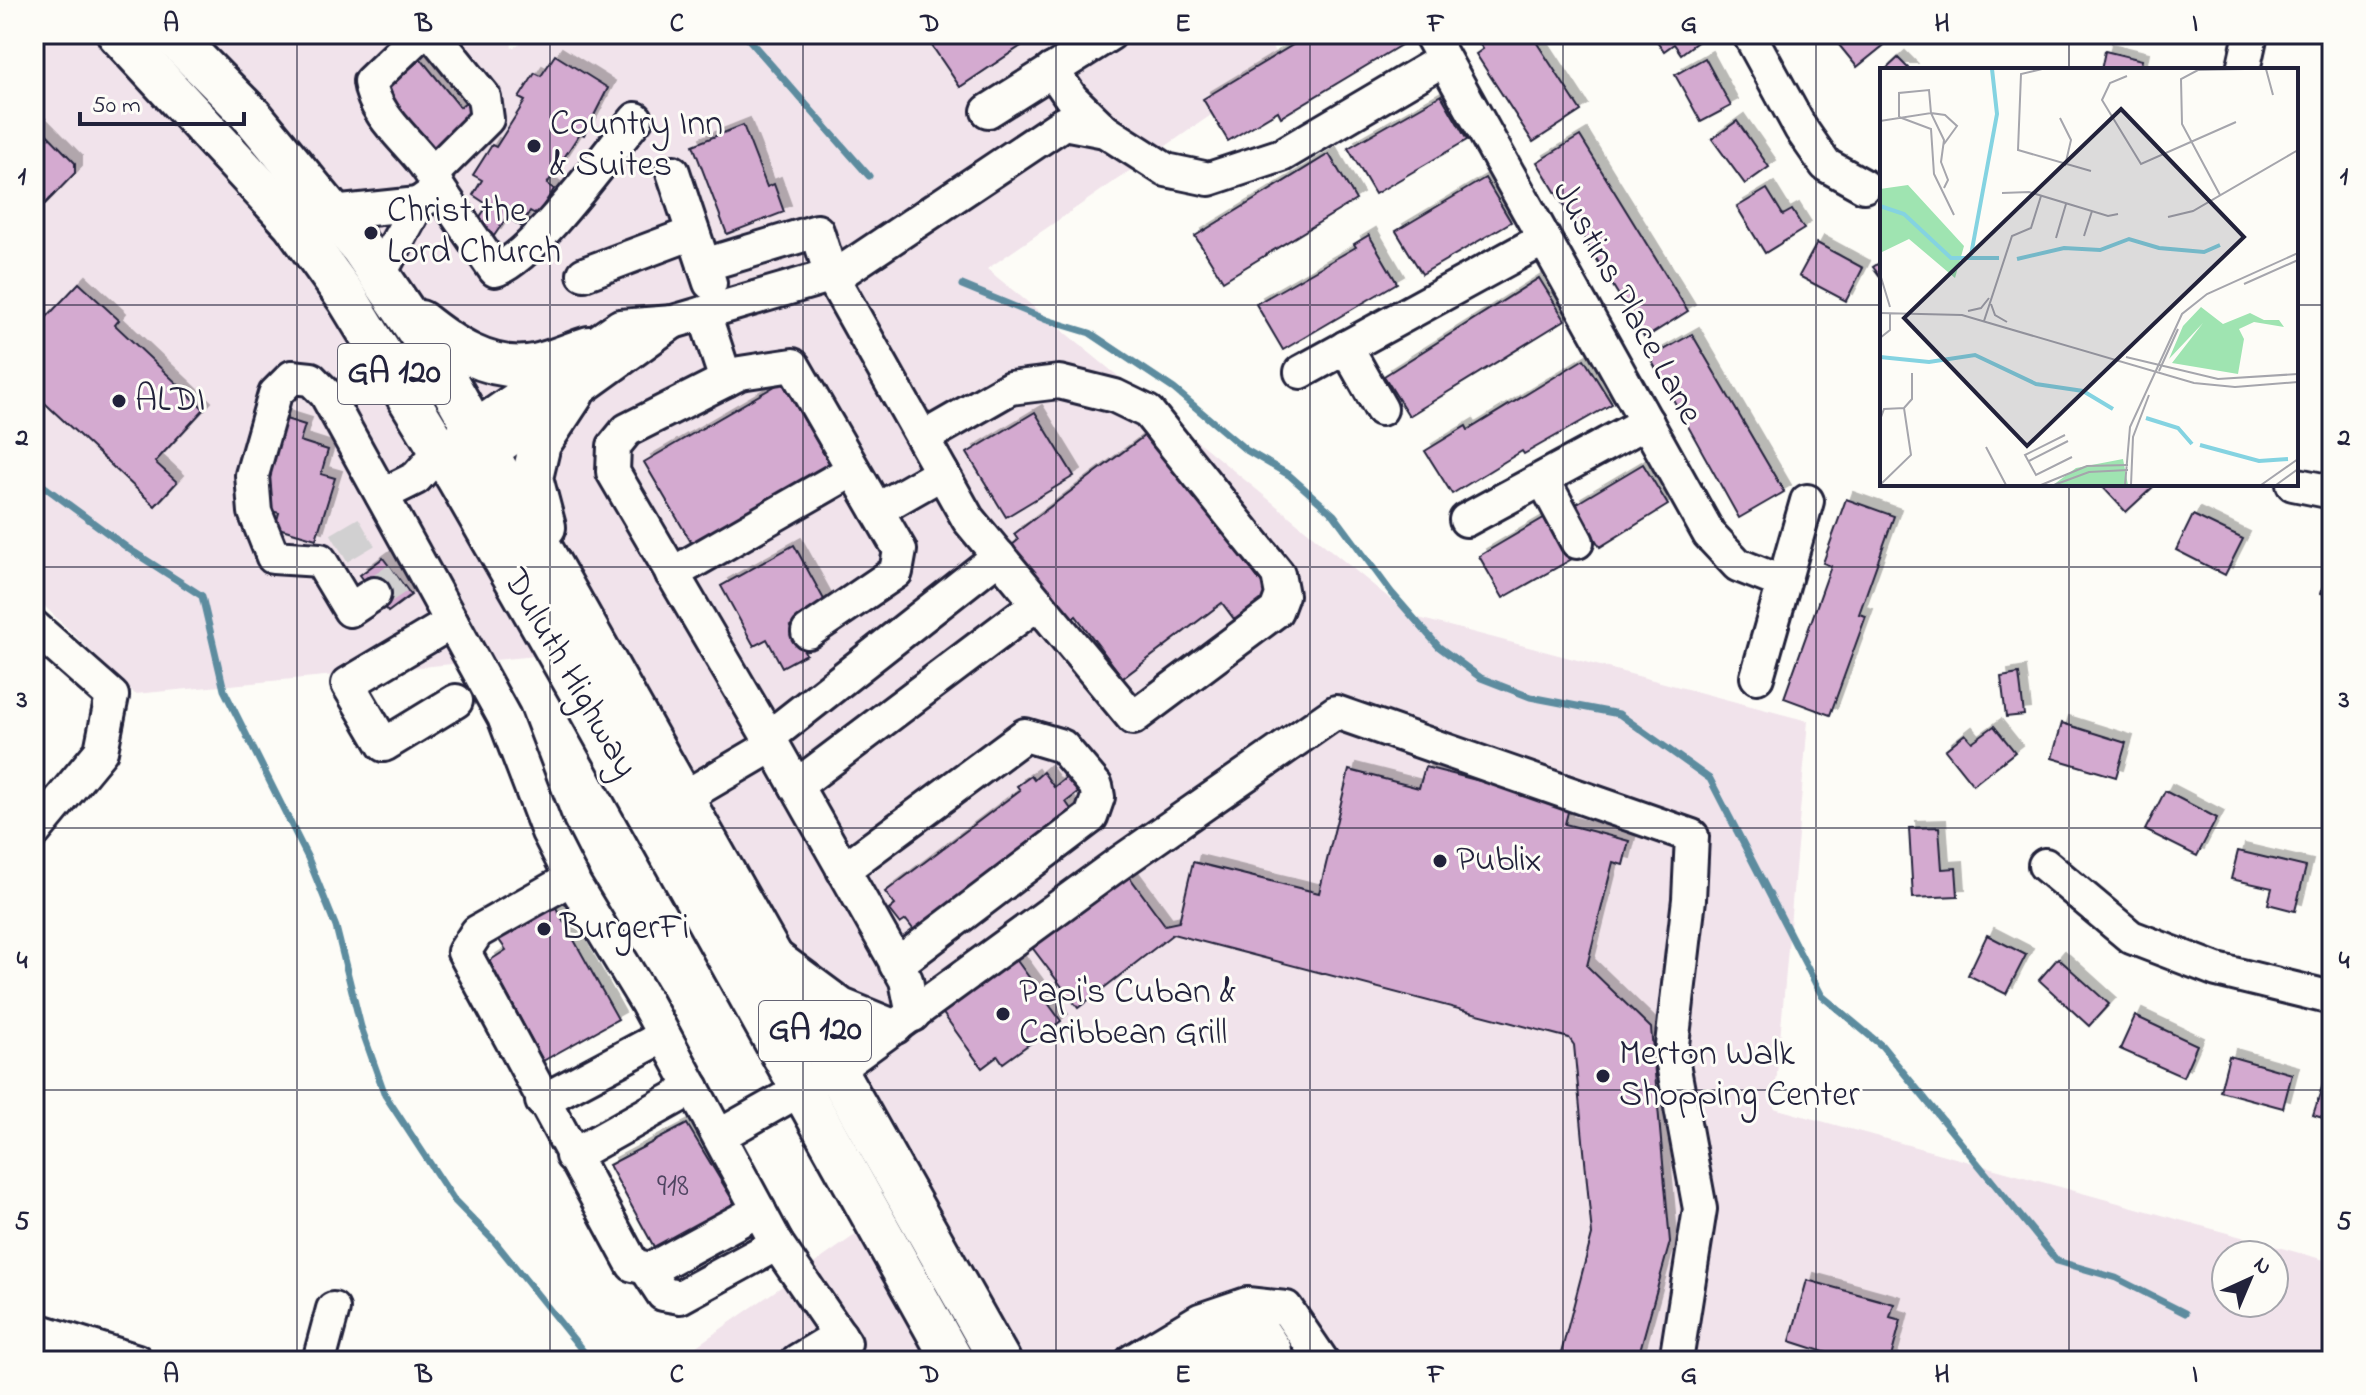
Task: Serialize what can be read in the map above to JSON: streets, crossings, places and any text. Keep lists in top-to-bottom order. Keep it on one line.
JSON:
{"streets":{"main road":["GA 120","Duluth Highway"],"street":["Justins Place Lane"]},"places":["Country Inn & Suites","Christ the Lord Church","ALDI","Publix","BurgerFi","Papi's Cuban & Caribbean Grill","Merton Walk Shopping Center"],"house_numbers":["918"],"scale_bar":"50 m","north":"top right","grid":{"columns":["A","B","C","D","E","F","G","H","I"],"rows":["1","2","3","4","5"]}}
